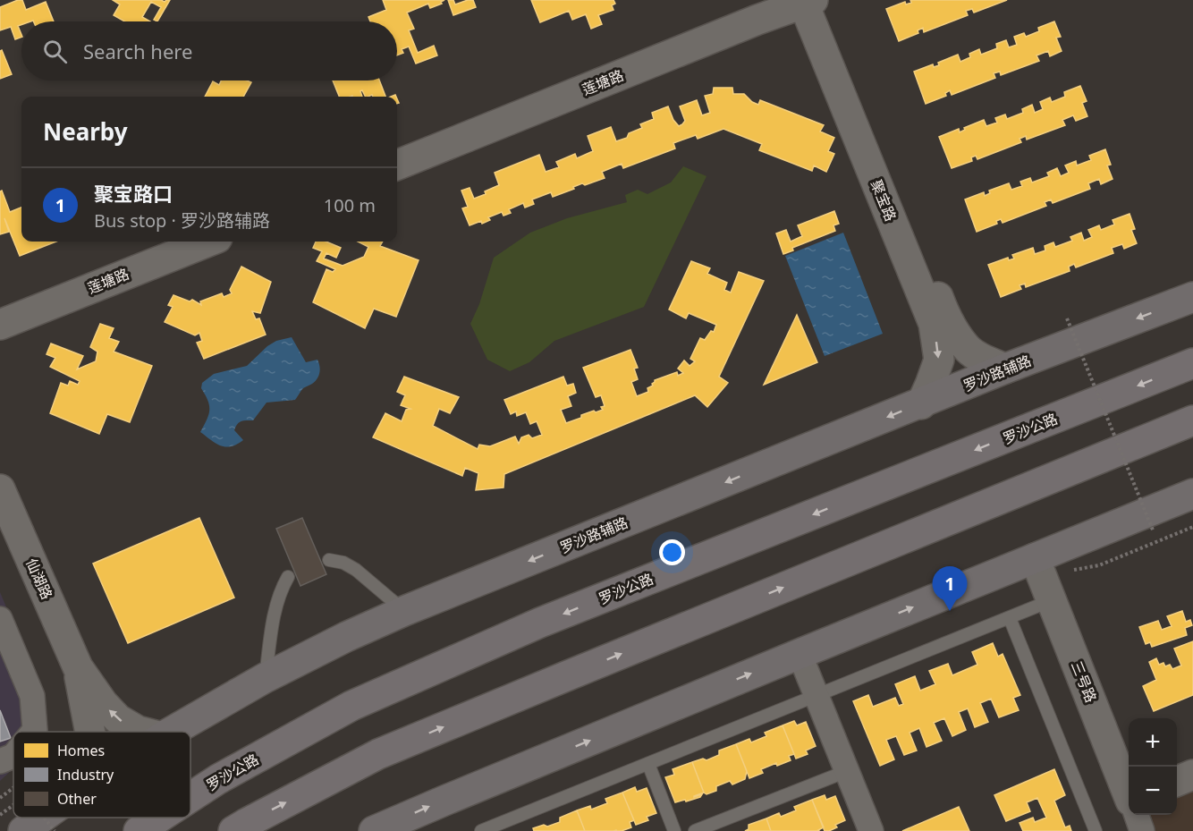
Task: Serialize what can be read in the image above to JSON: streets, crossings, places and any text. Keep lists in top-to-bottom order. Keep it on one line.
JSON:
{"streets":{"highway":["罗沙公路"],"main road":["罗沙路辅路"],"street":["莲塘路","聚宝路","仙湖路","三号路"]},"crossings":[["莲塘路","聚宝路"],["聚宝路","罗沙路辅路"]],"legend":["Homes","Industry","Other"],"page":{"search":"Search here","heading":"Nearby","list":[{"mark":"1","name":"聚宝路口","note":"Bus stop · 罗沙路辅路","value":"100 m"}],"pins":"1","map_buttons":["+","−"]}}
